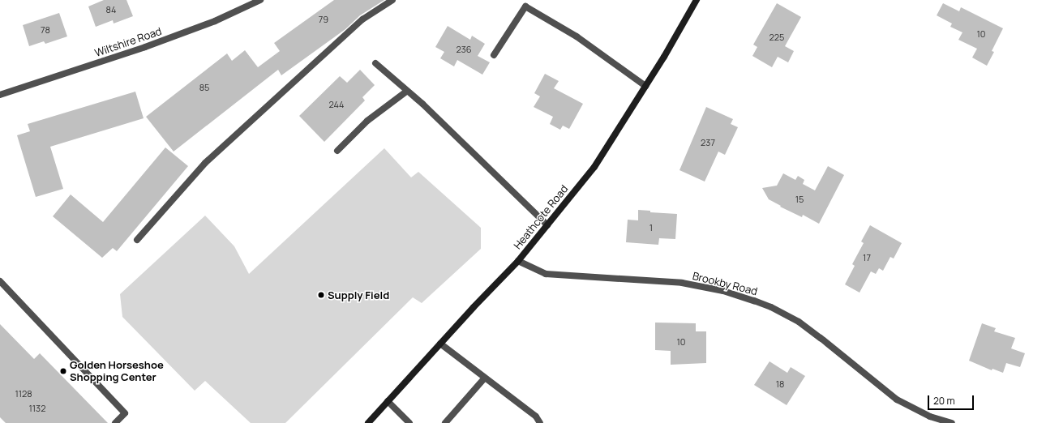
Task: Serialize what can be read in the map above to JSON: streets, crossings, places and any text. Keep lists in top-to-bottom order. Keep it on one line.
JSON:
{"streets":{"street":["Wiltshire Road","Heathcote Road","Brookby Road"]},"crossings":[["Heathcote Road","Brookby Road"]],"places":["Supply Field","Golden Horseshoe Shopping Center"],"house_numbers":["84","79","78","10","225","236","85","244","237","15","1","17","10","18","1128","1132"],"scale_bar":"20 m"}
